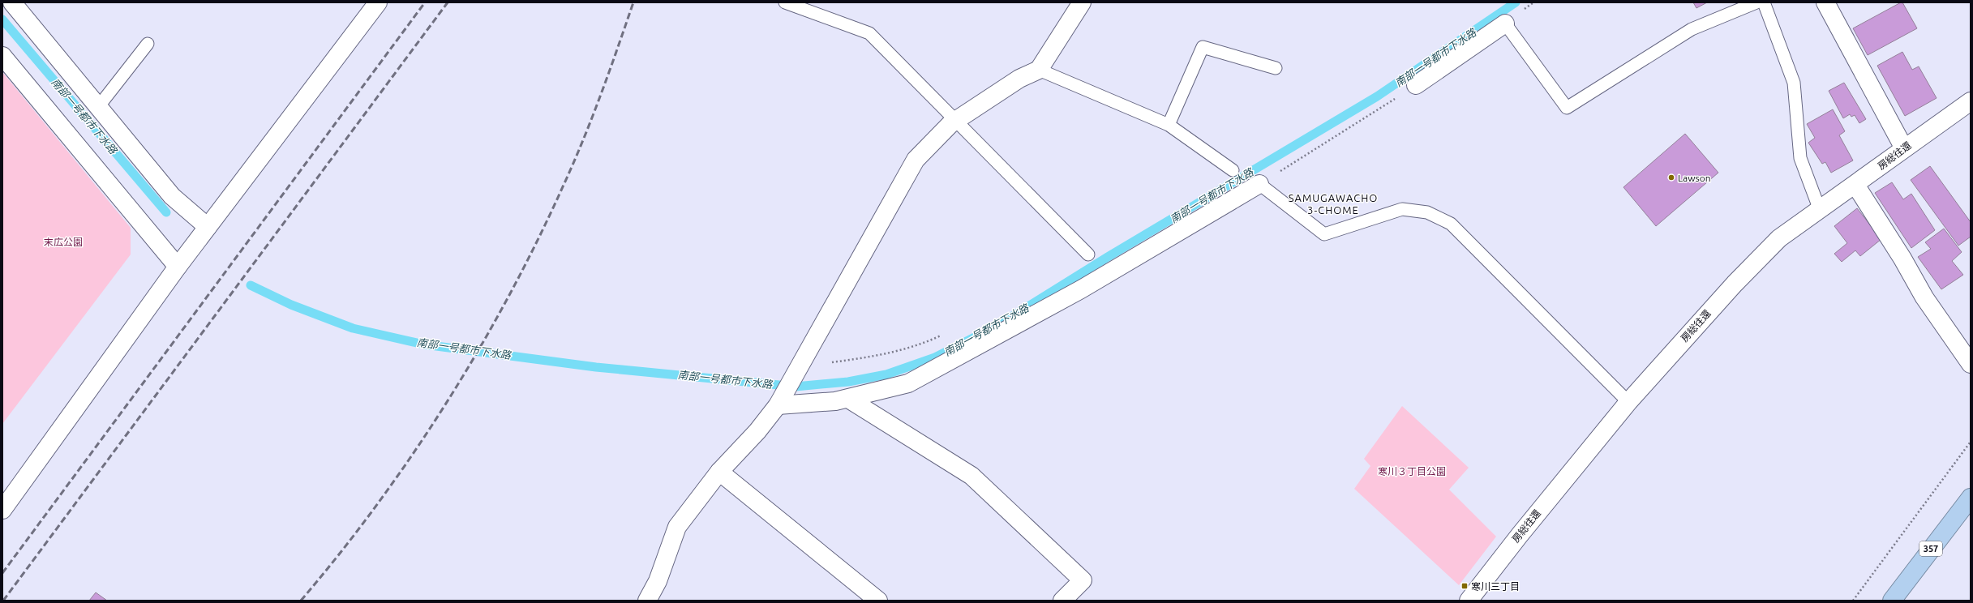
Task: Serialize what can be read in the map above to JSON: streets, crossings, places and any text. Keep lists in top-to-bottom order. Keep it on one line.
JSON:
{"streets":{"highway":["357"],"street":["房総往還"]},"districts":["SAMUGAWACHO 3-CHOME"],"water":["南部一号都市下水路"],"parks":["末広公園","寒川３丁目公園"],"places":{"other":["Lawson"],"transit":["寒川三丁目"]}}
